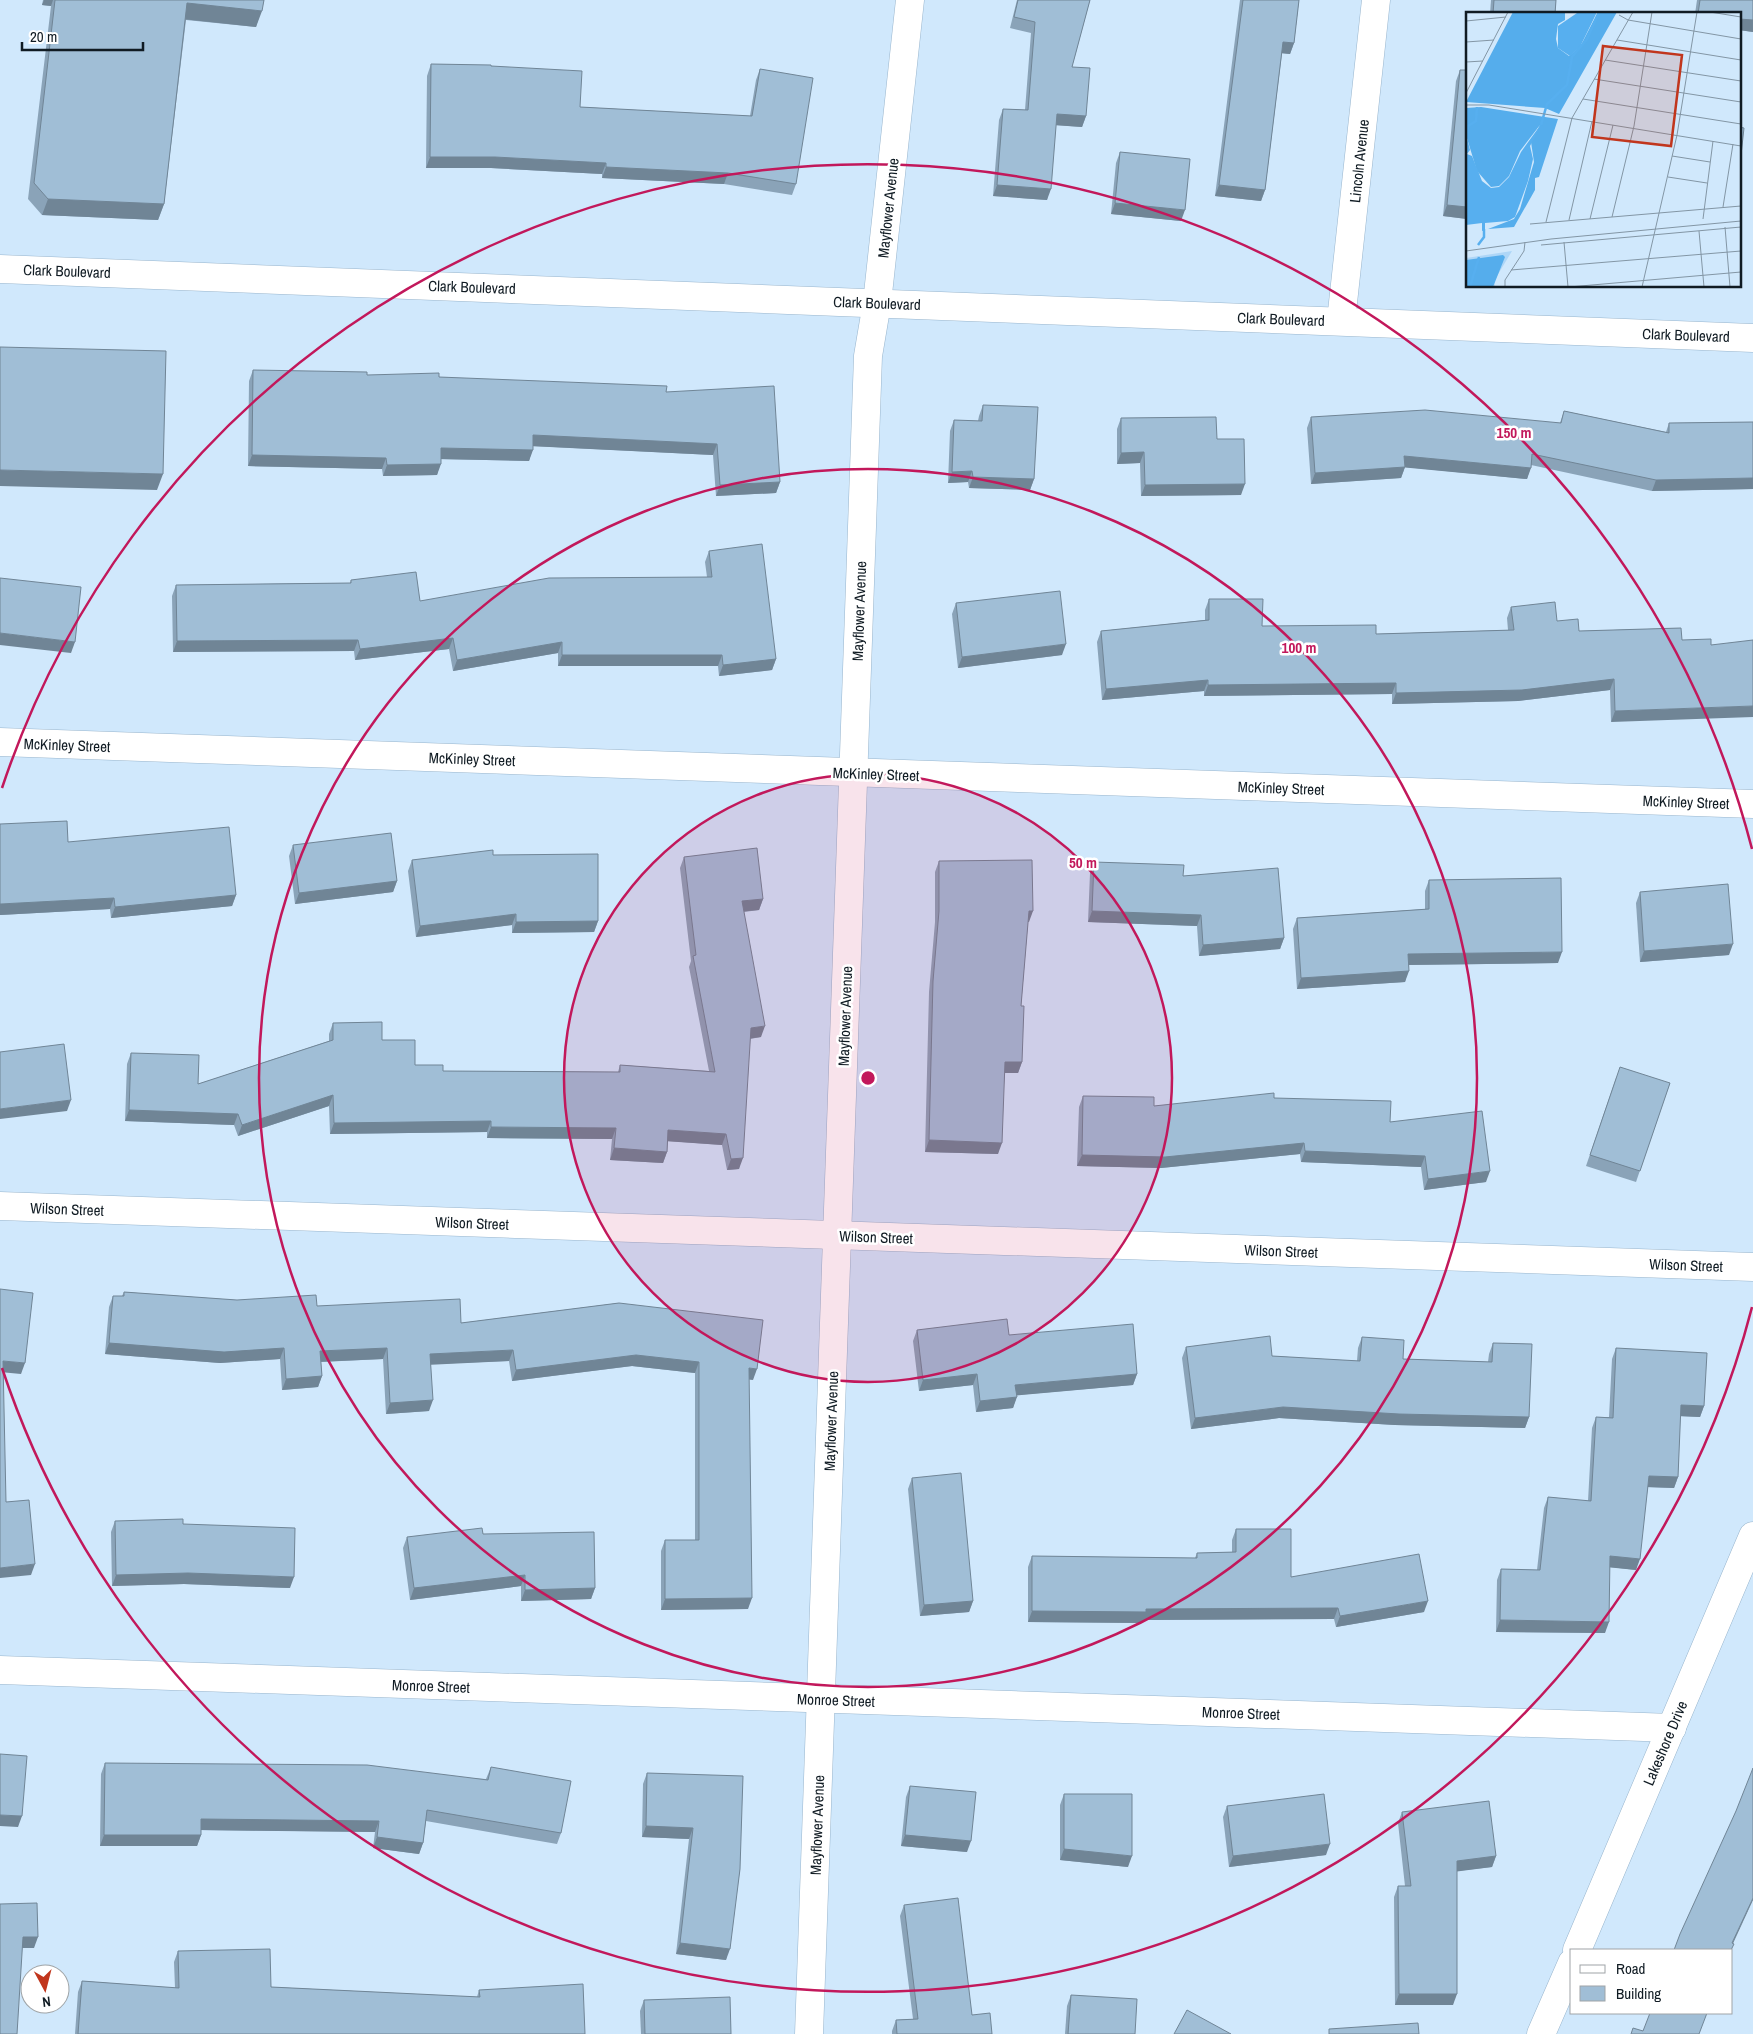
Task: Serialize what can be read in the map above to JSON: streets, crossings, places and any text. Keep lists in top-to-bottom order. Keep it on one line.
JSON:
{"streets":{"street":["Lincoln Avenue","Mayflower Avenue","Clark Boulevard","McKinley Street","Wilson Street","Monroe Street","Lakeshore Drive"]},"crossings":[["Lincoln Avenue","Clark Boulevard"],["Mayflower Avenue","Clark Boulevard"],["Mayflower Avenue","McKinley Street"],["Mayflower Avenue","Wilson Street"],["Mayflower Avenue","Monroe Street"],["Monroe Street","Lakeshore Drive"]],"legend":["Road","Building"],"scale_bar":"20 m","north":"bottom","rings":["150 m","100 m","50 m"]}
